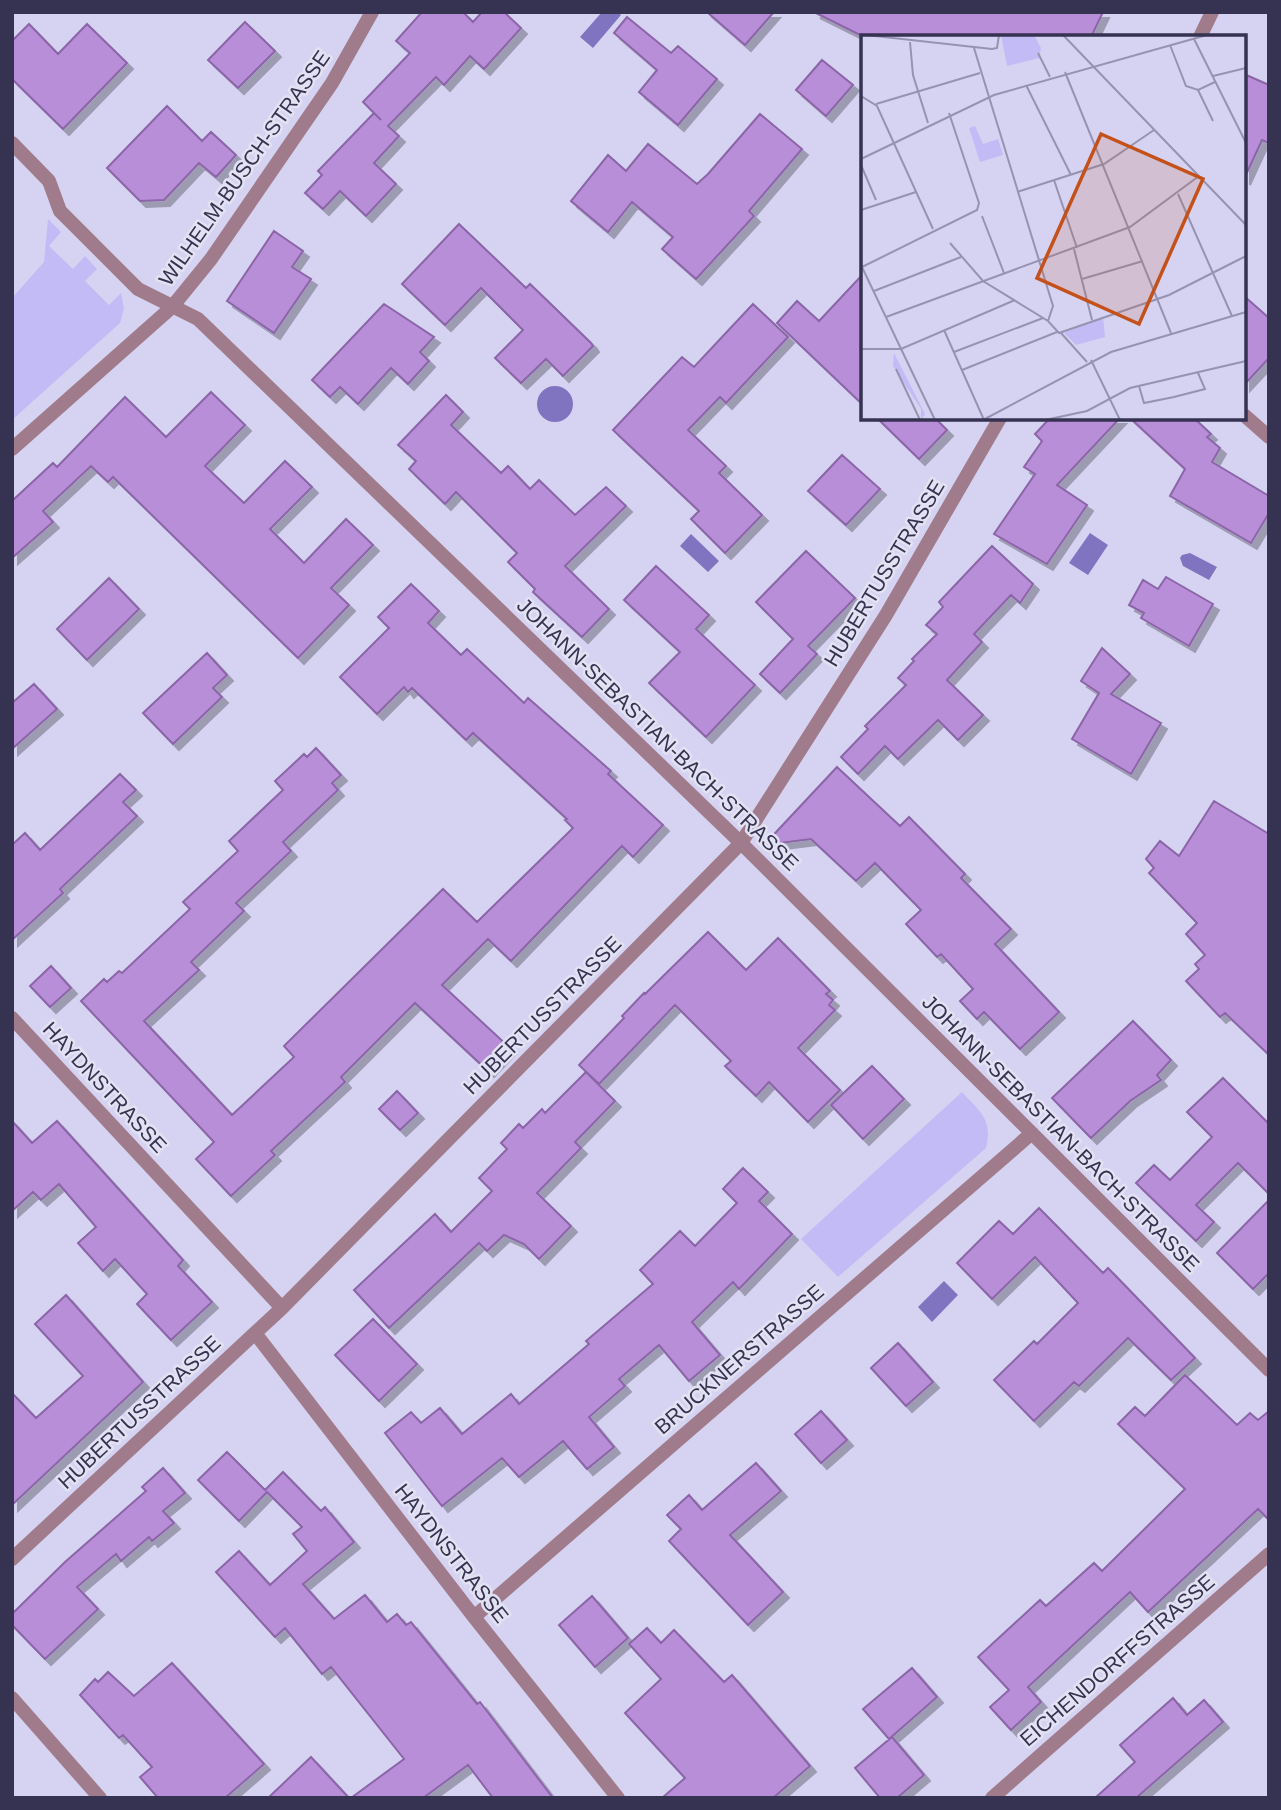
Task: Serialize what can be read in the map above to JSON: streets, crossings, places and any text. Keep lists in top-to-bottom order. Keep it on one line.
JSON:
{"streets":{"street":["WILHELM-BUSCH-STRASSE","HUBERTUSSTRASSE","JOHANN-SEBASTIAN-BACH-STRASSE","HAYDNSTRASSE","BRUCKNERSTRASSE","EICHENDORFFSTRASSE"]},"crossings":[["WILHELM-BUSCH-STRASSE","JOHANN-SEBASTIAN-BACH-STRASSE"],["HUBERTUSSTRASSE","JOHANN-SEBASTIAN-BACH-STRASSE"],["HUBERTUSSTRASSE","HAYDNSTRASSE"],["JOHANN-SEBASTIAN-BACH-STRASSE","BRUCKNERSTRASSE"],["HAYDNSTRASSE","BRUCKNERSTRASSE"]]}
